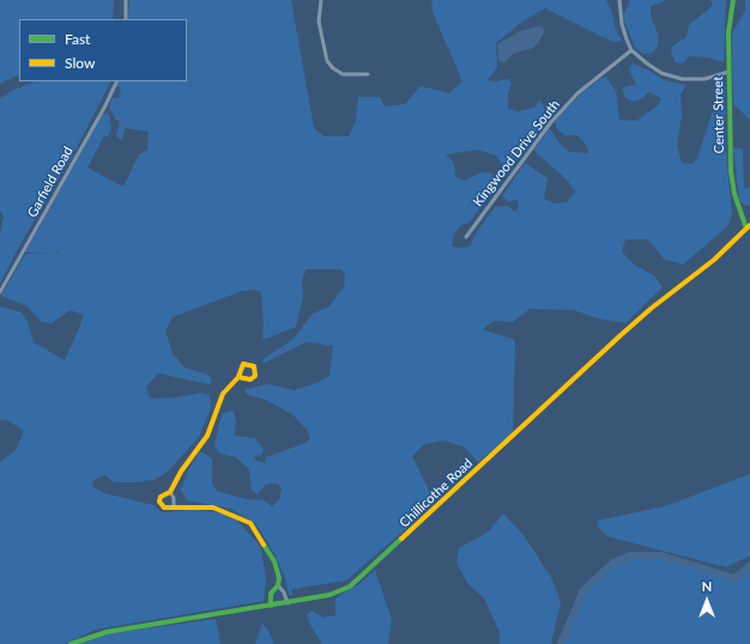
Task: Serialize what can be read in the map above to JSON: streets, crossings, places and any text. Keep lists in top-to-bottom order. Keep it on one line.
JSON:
{"streets":{"main road":["Center Street","Chillicothe Road"],"street":["Kingwood Drive South","Garfield Road"]},"crossings":[["Center Street","Chillicothe Road"]],"legend":["Fast","Slow"],"north":"top"}
